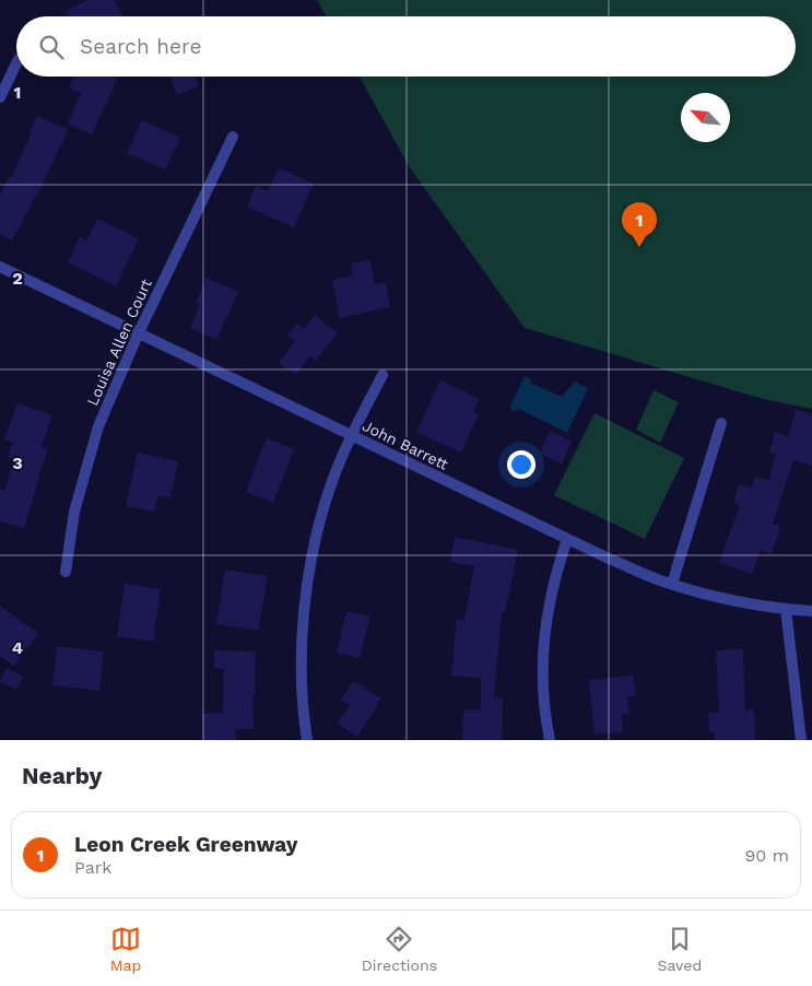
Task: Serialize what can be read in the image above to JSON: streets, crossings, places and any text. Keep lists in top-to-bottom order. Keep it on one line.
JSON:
{"streets":{"street":["Louisa Allen Court","John Barrett"]},"crossings":[["Louisa Allen Court","John Barrett"]],"north":"top left","page":{"search":"Search here","pins":"1","heading":"Nearby","list":[{"mark":"1","name":"Leon Creek Greenway","note":"Park","value":"90 m"}],"nav":["Map","Directions","Saved"]},"grid":{"rows":["1","2","3","4"]}}
